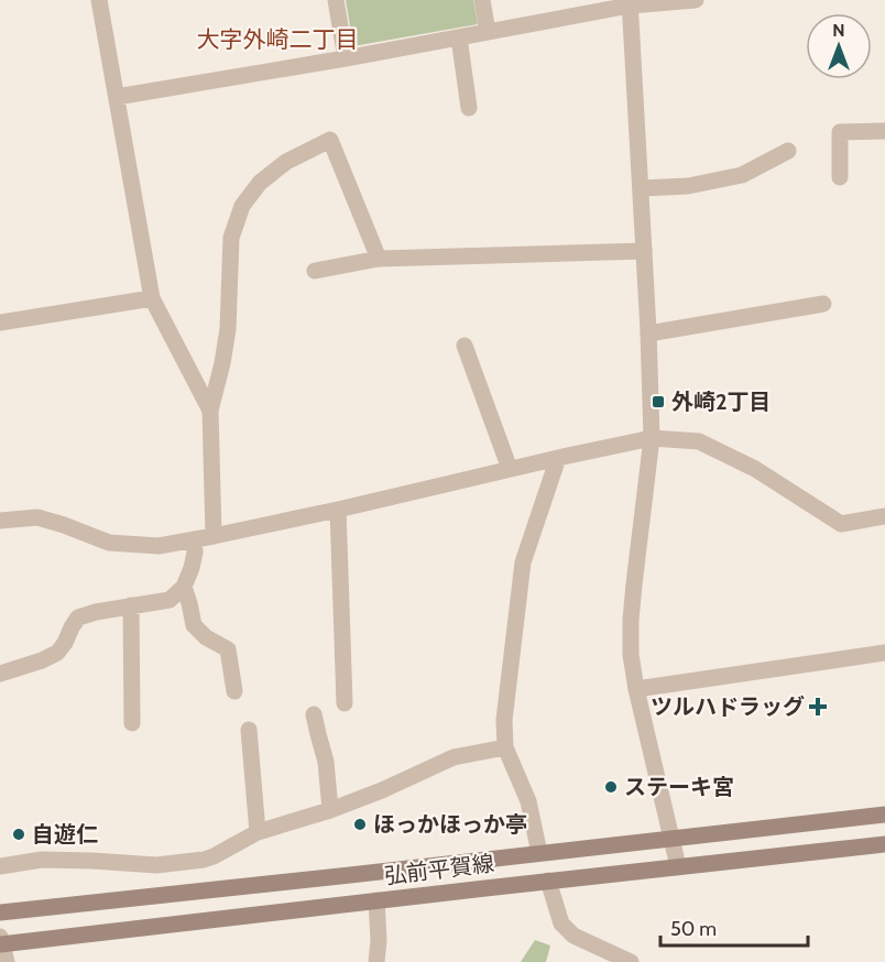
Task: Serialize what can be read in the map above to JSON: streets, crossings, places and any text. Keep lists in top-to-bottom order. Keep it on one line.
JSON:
{"streets":{"main road":["弘前平賀線"]},"districts":["大字外崎二丁目"],"places":{"transit":["外崎2丁目"],"health":["ツルハドラッグ"],"other":["ステーキ宮","ほっかほっか亭","自遊仁"]},"scale_bar":"50 m","north":"top"}
